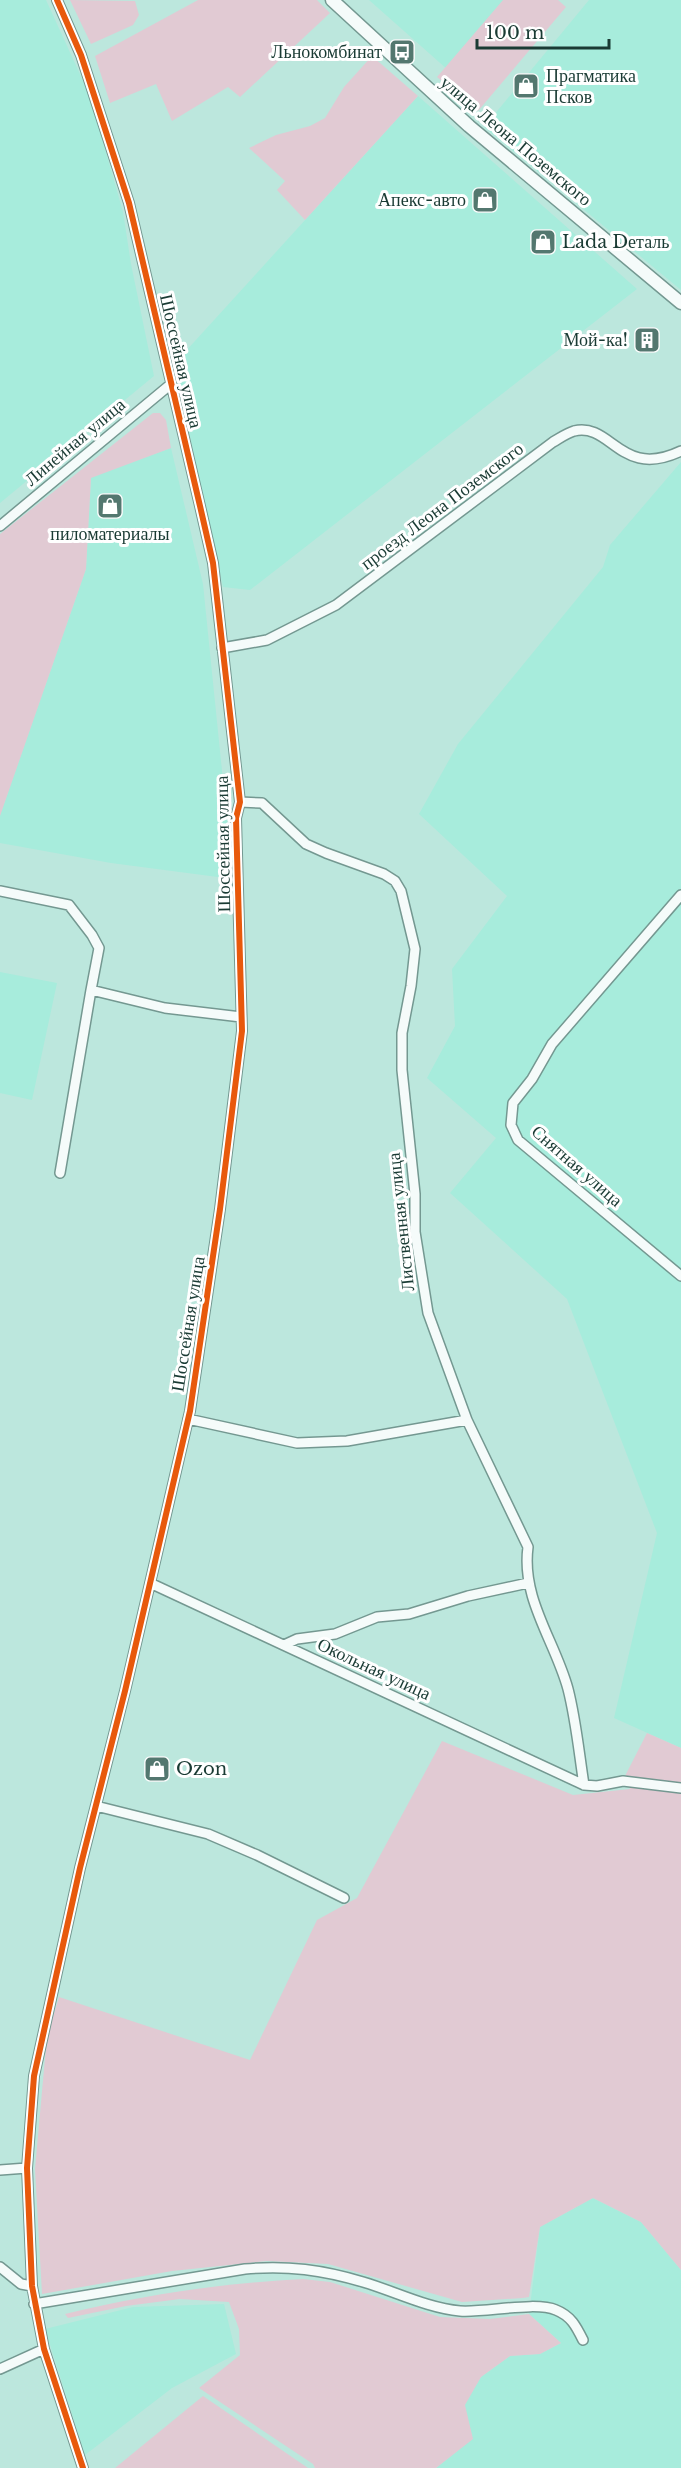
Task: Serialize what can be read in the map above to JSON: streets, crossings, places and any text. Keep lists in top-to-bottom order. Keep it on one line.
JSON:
{"streets":{"main road":["улица Леона Поземского"],"street":["Шоссейная улица","Линейная улица","проезд Леона Поземского","Снятная улица","Лиственная улица","Окольная улица"]},"crossings":[["Шоссейная улица","Линейная улица"],["Шоссейная улица","проезд Леона Поземского"],["Шоссейная улица","Лиственная улица"],["Шоссейная улица","Окольная улица"],["Лиственная улица","Окольная улица"]],"places":{"bus stop":["Льнокомбинат"],"shop":["Прагматика Псков","Апекс-авто","Lada Dеталь","пиломатериалы","Ozon"],"building":["Мой-ка!"]},"scale_bar":"100 m"}
